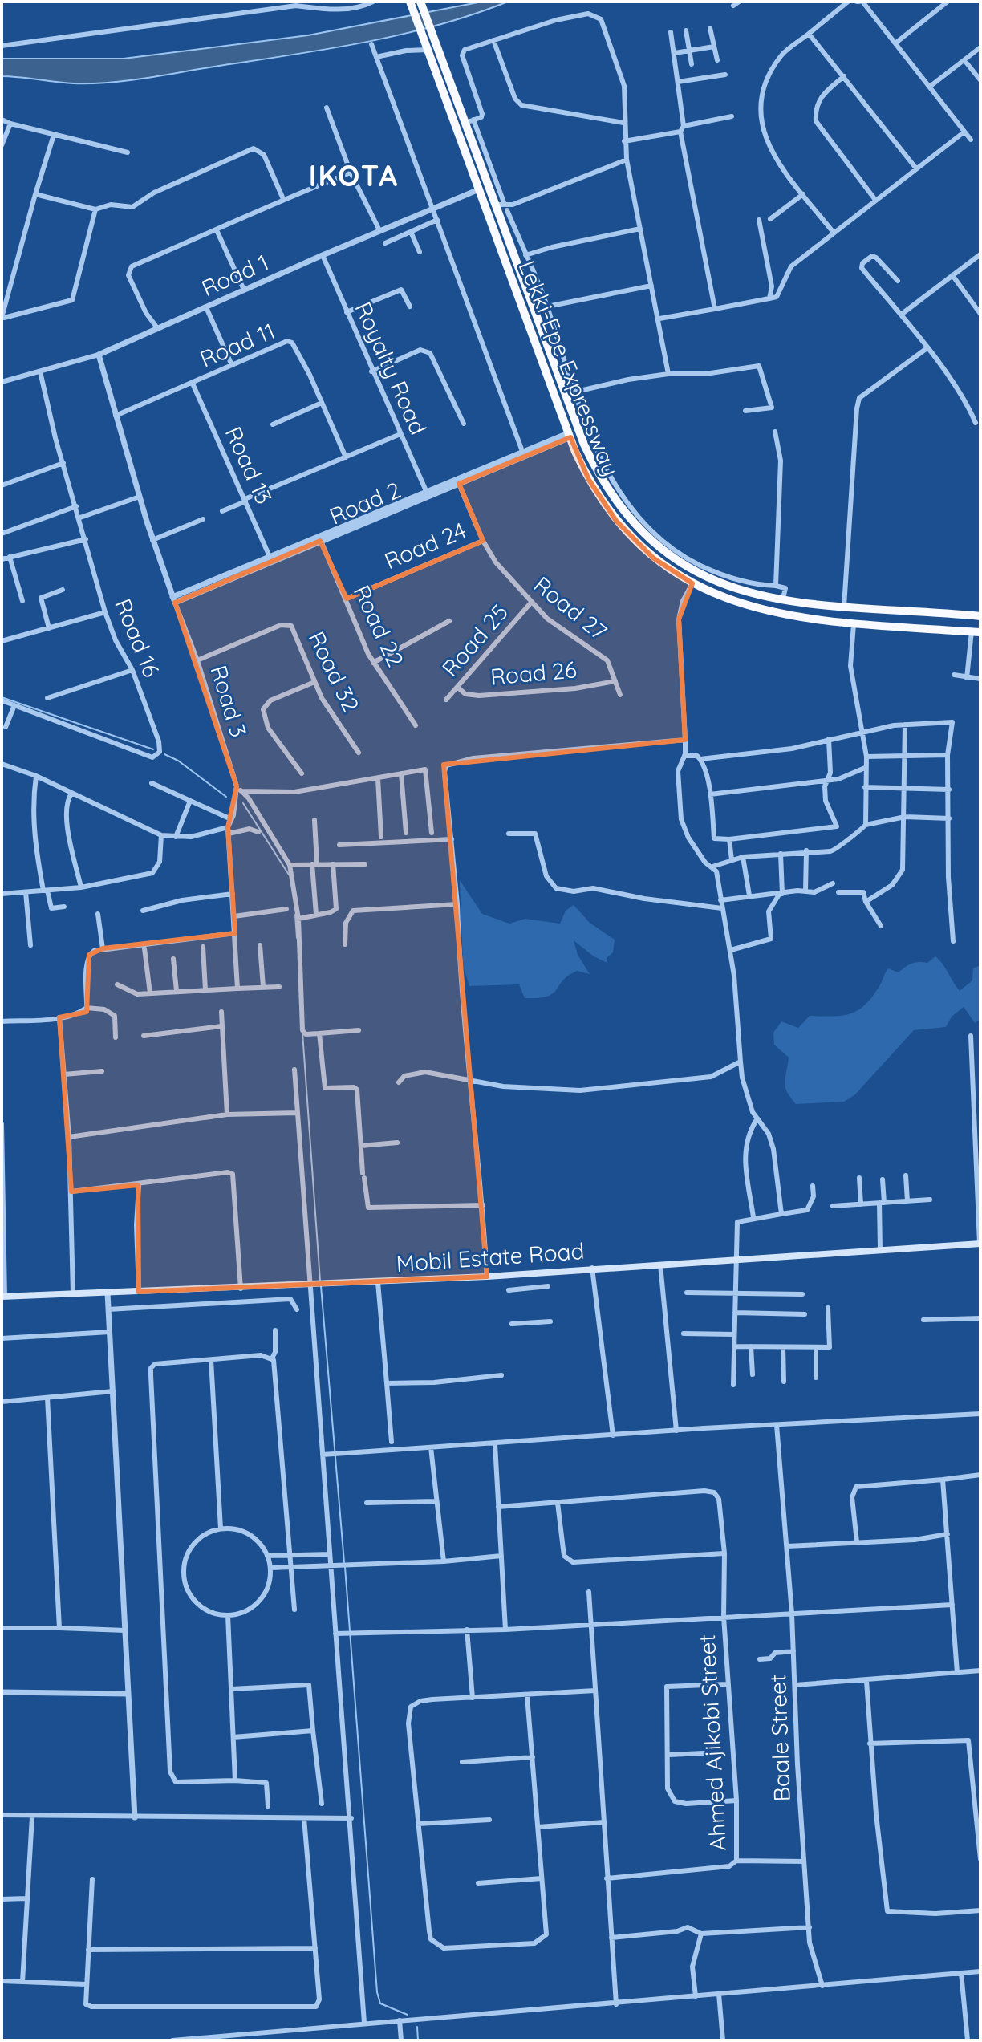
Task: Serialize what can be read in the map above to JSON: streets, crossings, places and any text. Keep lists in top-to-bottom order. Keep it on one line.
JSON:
{"streets":{"highway":["Lekki-Epe Expressway"],"main road":["Mobil Estate Road"],"street":["Road 1","Road 11","Royalty Road","Road 13","Road 2","Road 24","Road 27","Road 22","Road 16","Road 25","Road 32","Road 26","Road 3","Baale Street","Ahmed Ajikobi Street"]},"crossings":[["Road 1","Royalty Road"],["Road 1","Lekki-Epe Expressway"],["Road 1","Road 16"],["Road 1","Road 3"],["Road 11","Road 13"],["Road 11","Road 3"],["Royalty Road","Road 2"],["Lekki-Epe Expressway","Road 2"],["Road 13","Road 2"],["Road 2","Road 27"],["Road 2","Road 22"],["Road 2","Road 3"],["Road 24","Road 27"],["Road 24","Road 22"],["Road 27","Road 25"],["Road 27","Road 26"],["Road 25","Road 26"],["Road 32","Road 3"]],"districts":["IKOTA"]}
